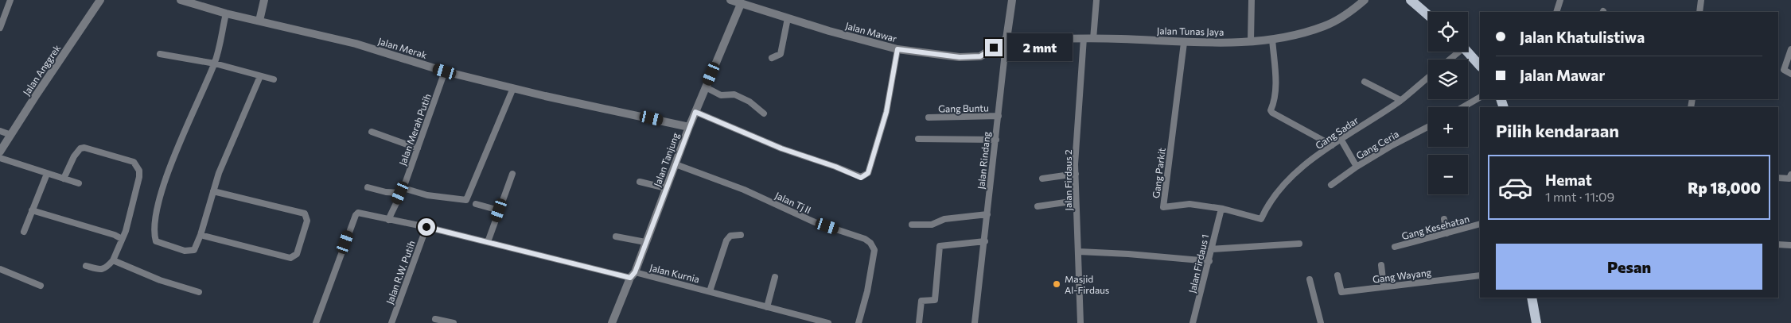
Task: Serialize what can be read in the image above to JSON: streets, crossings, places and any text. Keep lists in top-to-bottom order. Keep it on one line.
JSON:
{"streets":{"street":["Jalan Tunas Jaya","Jalan Mawar","Jalan Merak","Jalan Anggrek","Gang Buntu","Jalan Merah Putih","Gang Sadar","Gang Ceria","Jalan Tanjung","Jalan Rindang","Gang Parkit","Jalan Firdaus 2","Jalan Tj II","Gang Kesehatan","Jalan Firdaus 1","Jalan R.W. Putih","Jalan Kurnia","Gang Wayang"]},"crossings":[["Jalan Tunas Jaya","Jalan Mawar"],["Jalan Tunas Jaya","Jalan Rindang"],["Jalan Tunas Jaya","Gang Parkit"],["Jalan Tunas Jaya","Jalan Firdaus 2"],["Jalan Mawar","Jalan Tanjung"],["Jalan Mawar","Jalan Rindang"],["Jalan Merak","Jalan Merah Putih"],["Jalan Merak","Jalan Tanjung"],["Gang Buntu","Jalan Rindang"],["Jalan Merah Putih","Jalan Kurnia"],["Gang Sadar","Gang Parkit"],["Jalan Tanjung","Jalan Tj II"],["Jalan Tanjung","Jalan Kurnia"],["Gang Parkit","Jalan Firdaus 1"],["Jalan R.W. Putih","Jalan Kurnia"]],"places":["Masjid Al-Firdaus"],"page":{"map_buttons":["+","−"],"banner":["Jalan Khatulistiwa","Jalan Mawar"],"bubble":"2 mnt","heading":"Pilih kendaraan","list":[{"name":"Hemat","note":"1 mnt · 11:09","value":"Rp 18,000"}],"buttons":"Pesan"}}
